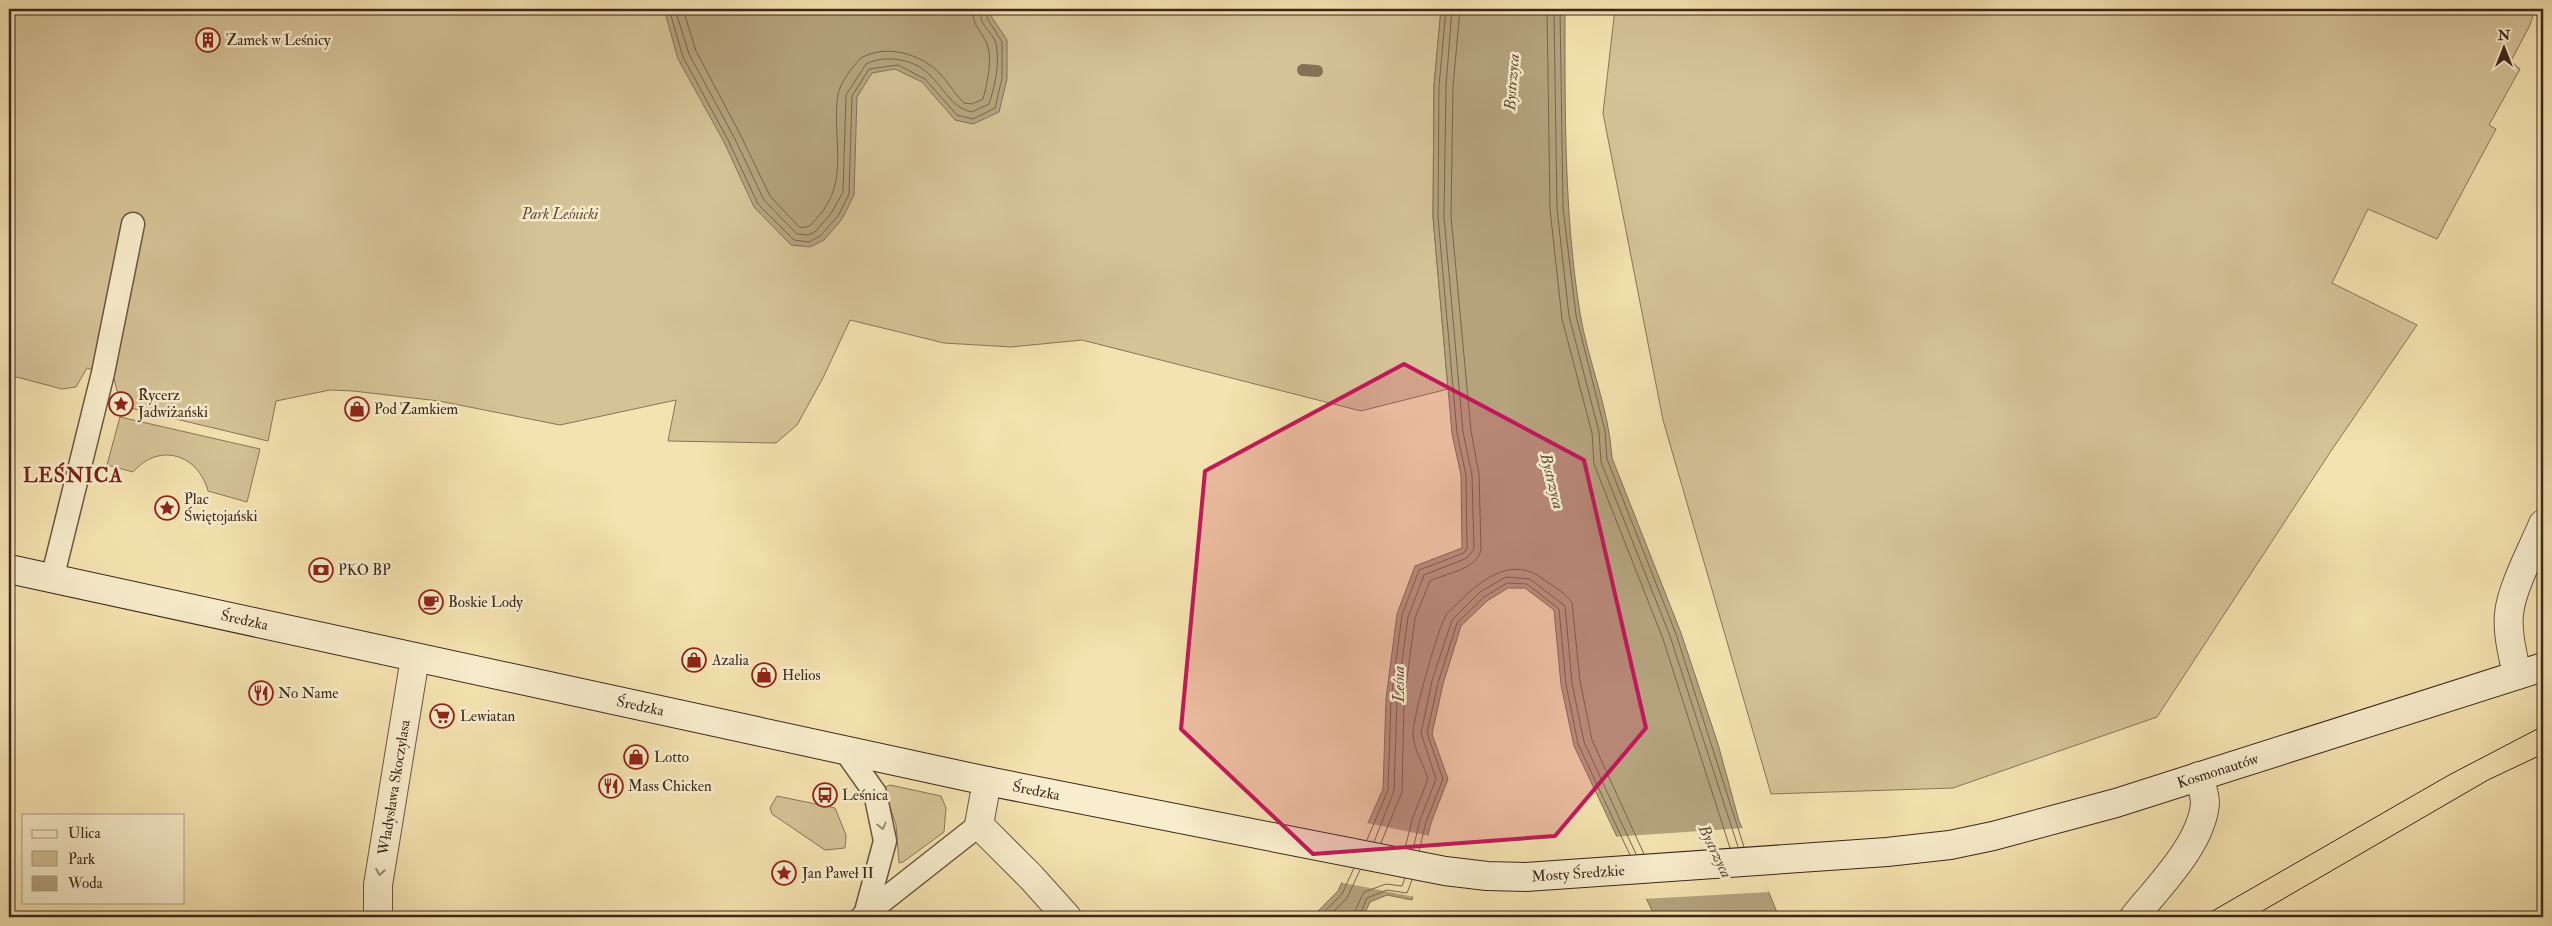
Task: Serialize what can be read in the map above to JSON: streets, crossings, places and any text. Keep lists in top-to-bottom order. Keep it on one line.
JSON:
{"streets":{"main road":["Średzka","Kosmonautów","Władysława Skoczylasa","Mosty Średzkie"]},"crossings":[["Średzka","Władysława Skoczylasa"],["Średzka","Mosty Średzkie"],["Kosmonautów","Mosty Średzkie"]],"one_way":["Władysława Skoczylasa"],"districts":["LEŚNICA"],"water":["Bystrzyca","Leśna"],"parks":["Park Leśnicki"],"places":{"building":["Zamek w Leśnicy"],"place":["Rycerz Jadwiżański","Plac Świętojański","Jan Paweł II"],"shop":["Pod Zamkiem","Azalia","Helios","Lotto"],"bank":["PKO BP"],"cafe":["Boskie Lody"],"restaurant":["No Name","Mass Chicken"],"supermarket":["Lewiatan"],"bus stop":["Leśnica"]},"legend":["Ulica","Park","Woda"],"north":"top"}
